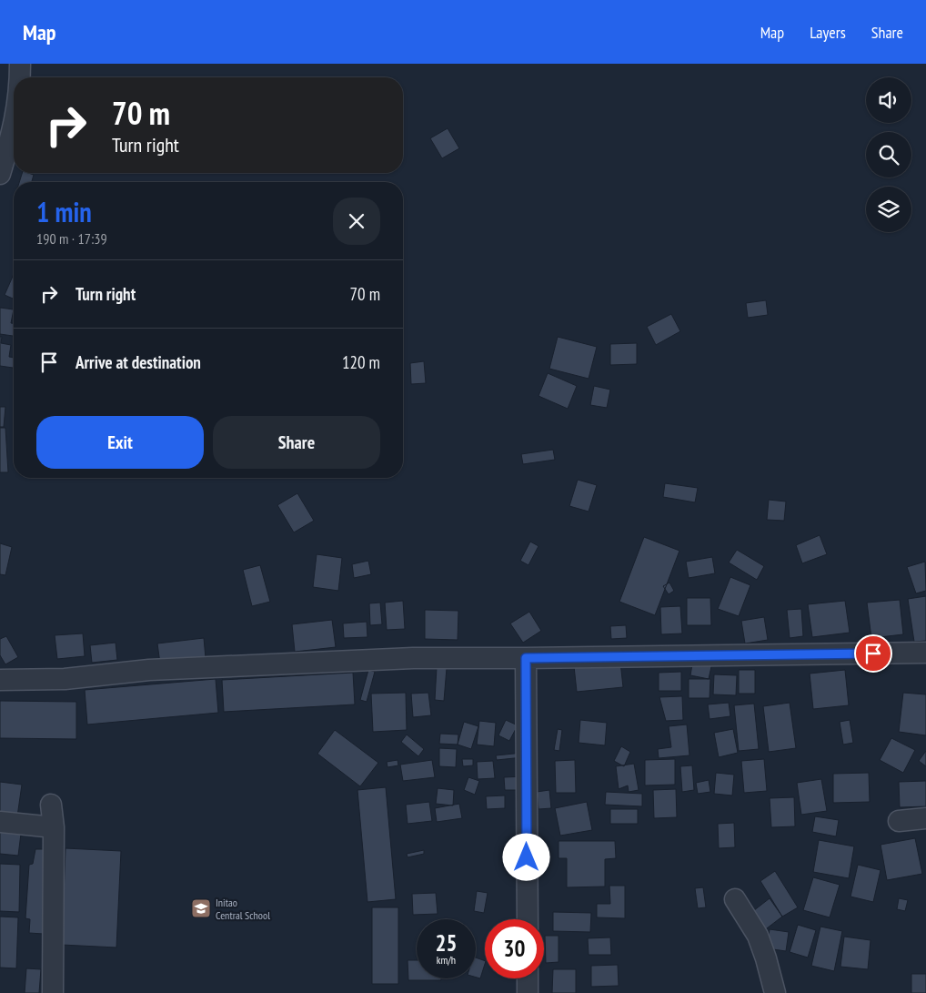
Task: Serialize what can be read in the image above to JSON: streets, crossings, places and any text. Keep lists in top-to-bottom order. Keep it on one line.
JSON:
{"places":{"school or university":["Initao Central School"]},"page":{"header":"Map","nav":["Map","Layers","Share"],"turn":["70 m","Turn right"],"heading":["1 min","190 m · 17:39"],"list":[{"name":"Turn right","value":"70 m"},{"name":"Arrive at destination","value":"120 m"}],"buttons":["Exit","Share"],"speed":"25 km/h","limit":"30"}}
